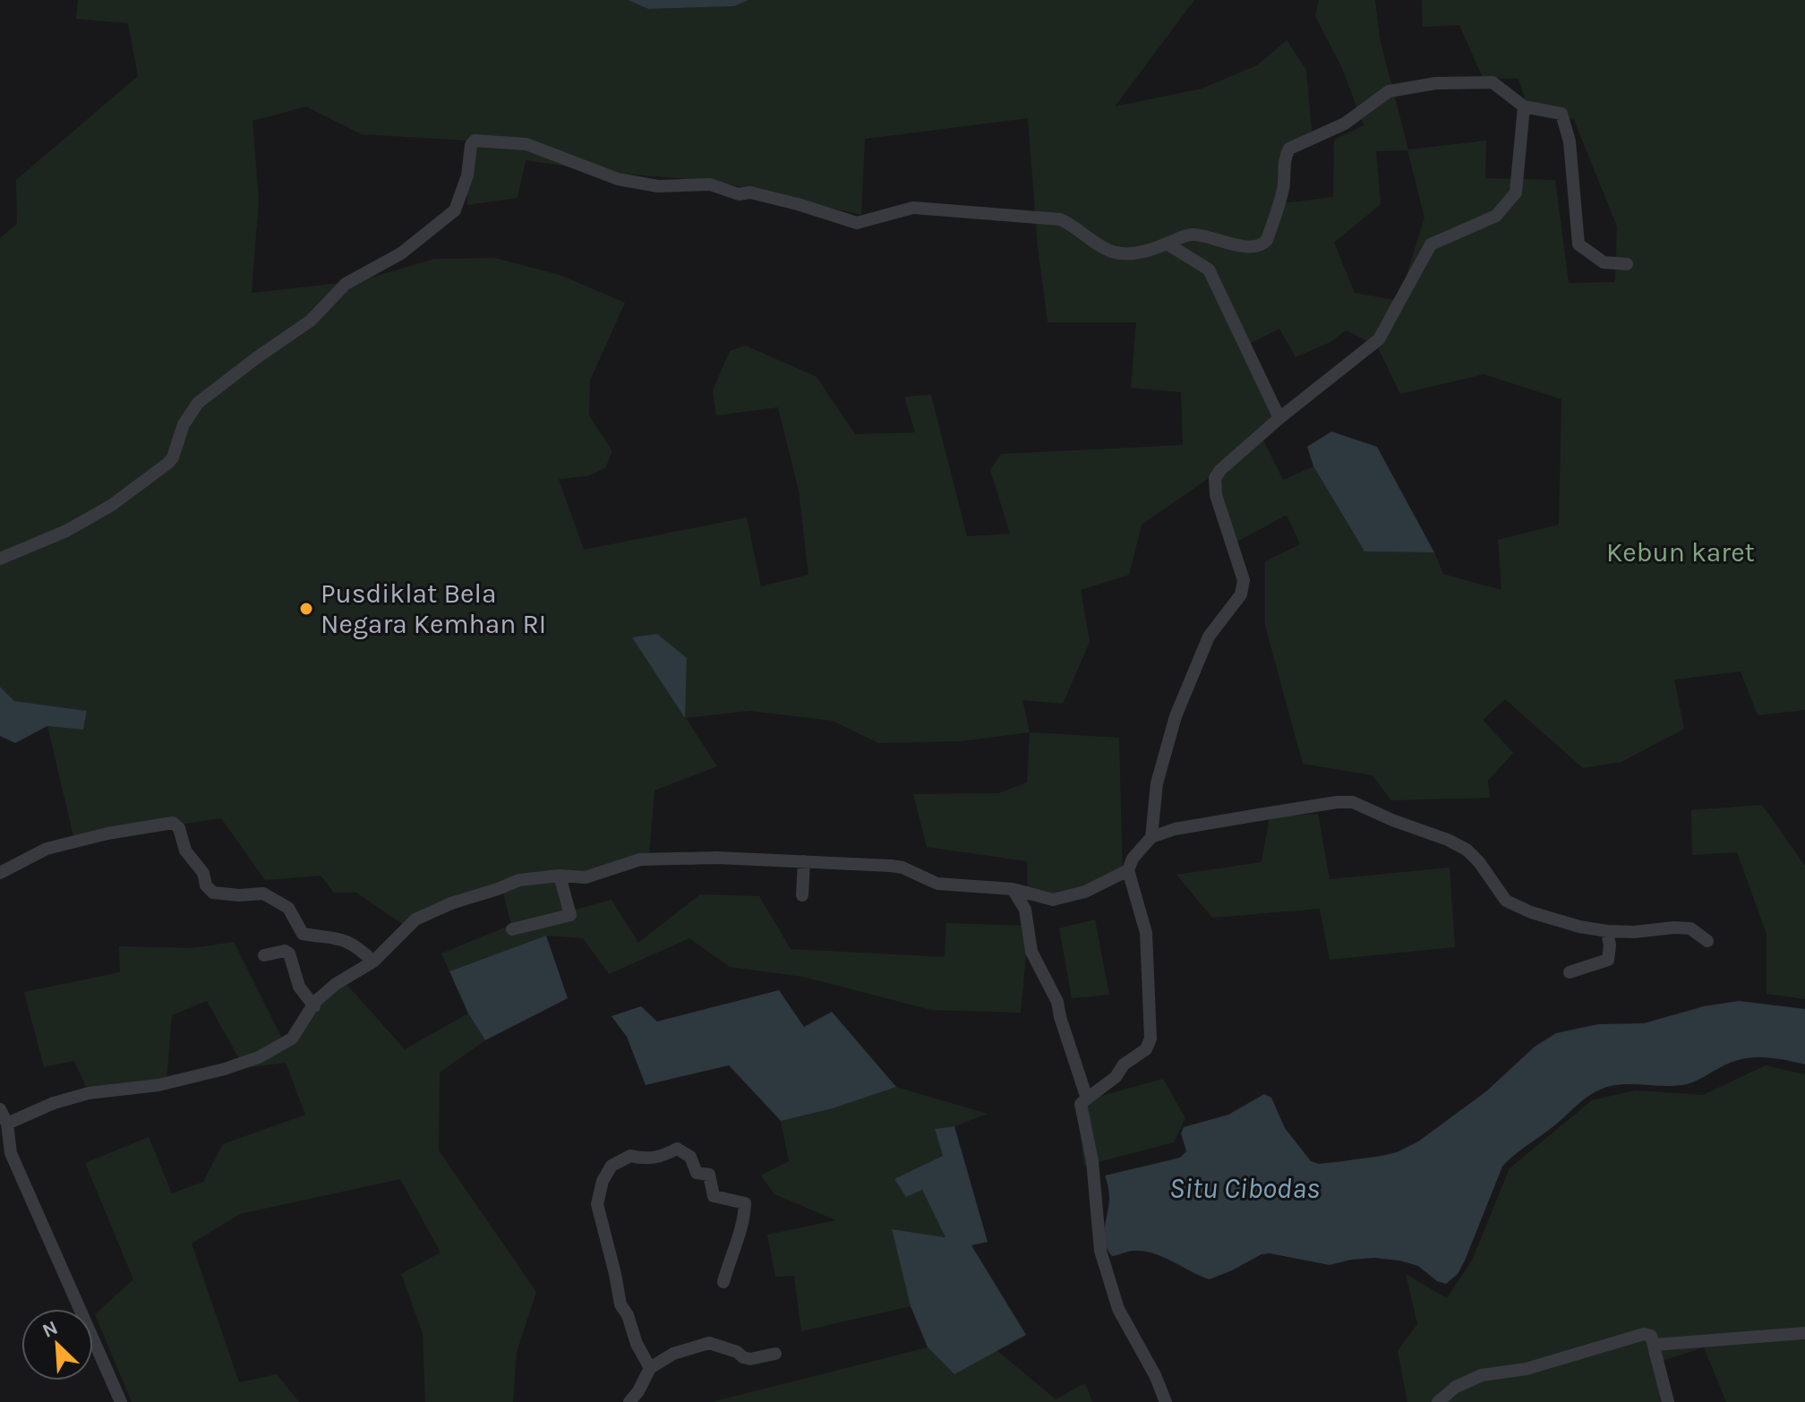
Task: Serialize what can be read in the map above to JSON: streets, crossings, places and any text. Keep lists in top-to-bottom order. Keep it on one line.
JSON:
{"water":["Situ Cibodas"],"parks":["Kebun karet"],"places":["Pusdiklat Bela Negara Kemhan RI"],"north":"top left"}
